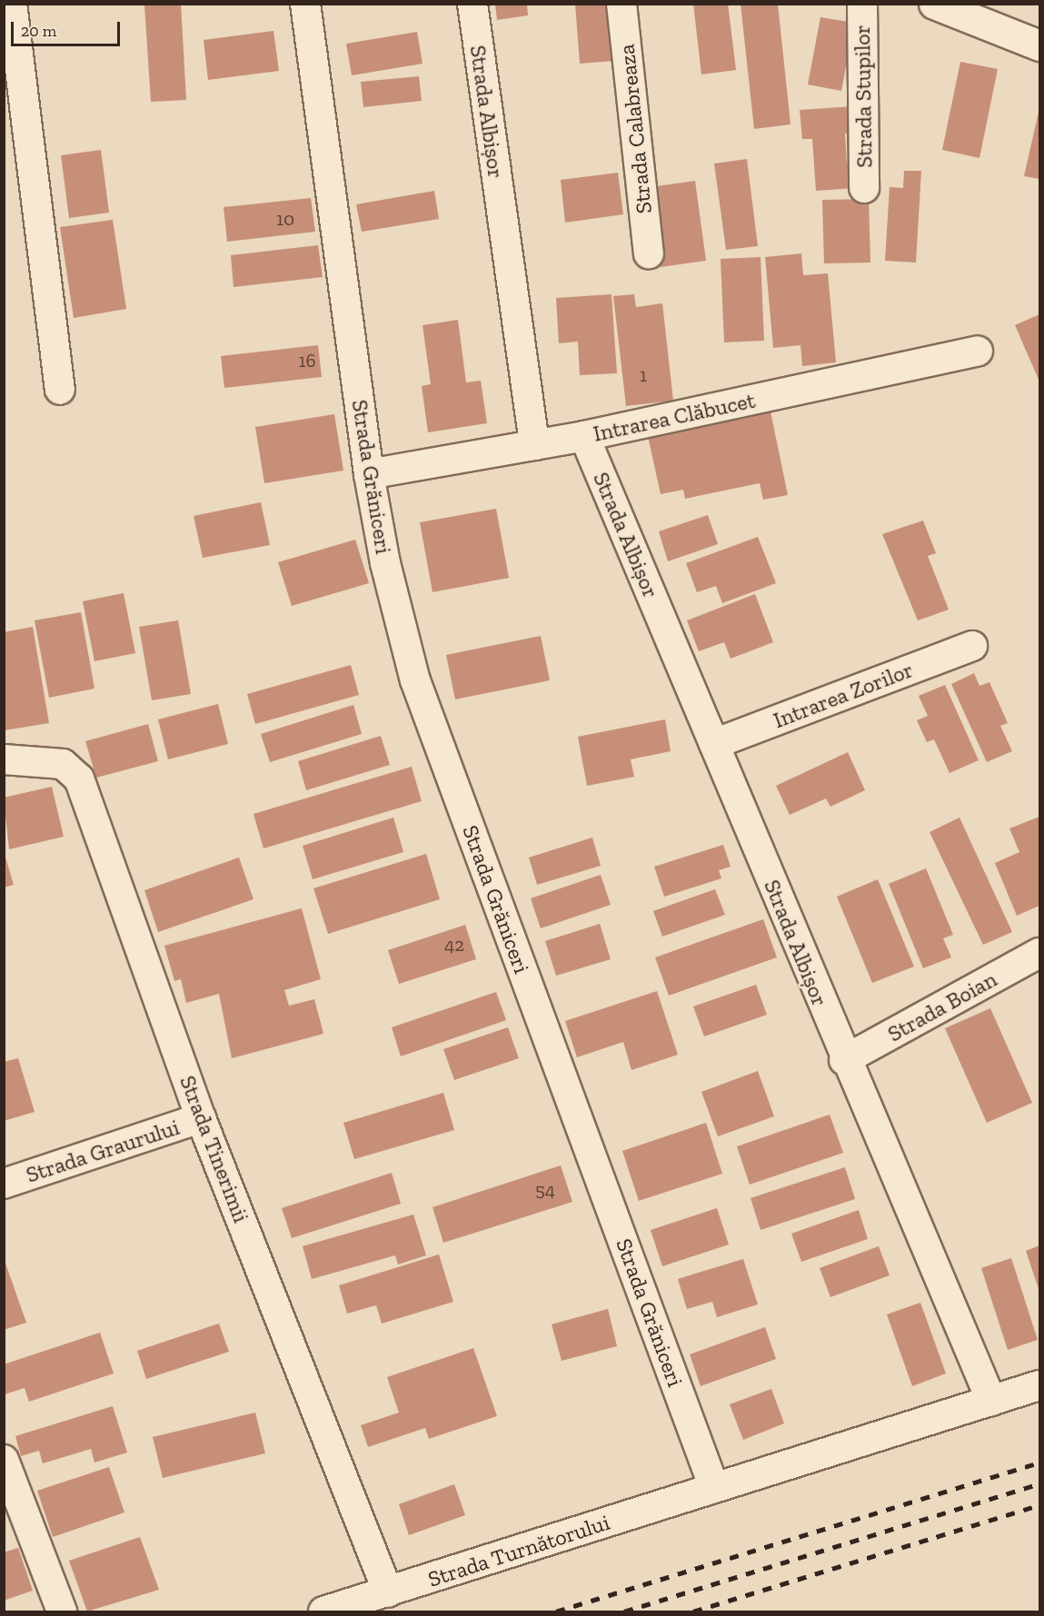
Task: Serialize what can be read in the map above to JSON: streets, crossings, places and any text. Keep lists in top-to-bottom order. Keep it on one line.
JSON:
{"streets":{"street":["Strada Stupilor","Strada Albișor","Strada Calabreaza","Intrarea Clăbucet","Strada Grăniceri","Intrarea Zorilor","Strada Boian","Strada Tinerimii","Strada Graurului","Strada Turnătorului"]},"crossings":[["Strada Albișor","Intrarea Clăbucet"],["Strada Albișor","Intrarea Zorilor"],["Strada Albișor","Strada Boian"],["Intrarea Clăbucet","Strada Grăniceri"],["Strada Grăniceri","Strada Turnătorului"],["Strada Tinerimii","Strada Graurului"],["Strada Tinerimii","Strada Turnătorului"]],"house_numbers":["10","16","1","42","54"],"scale_bar":"20 m"}
